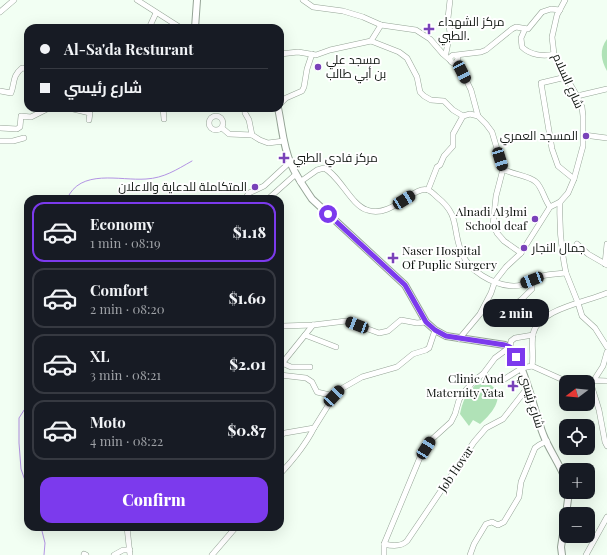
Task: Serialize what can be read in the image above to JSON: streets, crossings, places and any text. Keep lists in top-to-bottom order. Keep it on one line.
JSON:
{"streets":{"main road":["شارع رئيسي"],"street":["شارع السلام","Job Hovar"]},"crossings":[["شارع رئيسي","Job Hovar"]],"places":{"health":["مركز الشهداء الطبي.","مركز فادي الطبي","Naser Hospital Of Puplic Surgery","Clinic And Maternity Yata"],"other":["مسجد علي بن أبي طالب","المسجد العمري","المتكاملة للدعاية والاعلان","Alnadi Al3lmi School deaf","جمال النجار"]},"north":"left","page":{"banner":["Al-Sa'da Resturant","شارع رئيسي"],"list":[{"name":"Economy","note":"1 min · 08:19","value":"$1.18"},{"name":"Comfort","note":"2 min · 08:20","value":"$1.60"},{"name":"XL","note":"3 min · 08:21","value":"$2.01"},{"name":"Moto","note":"4 min · 08:22","value":"$0.87"}],"bubble":"2 min","map_buttons":["+","−"],"buttons":"Confirm"}}
